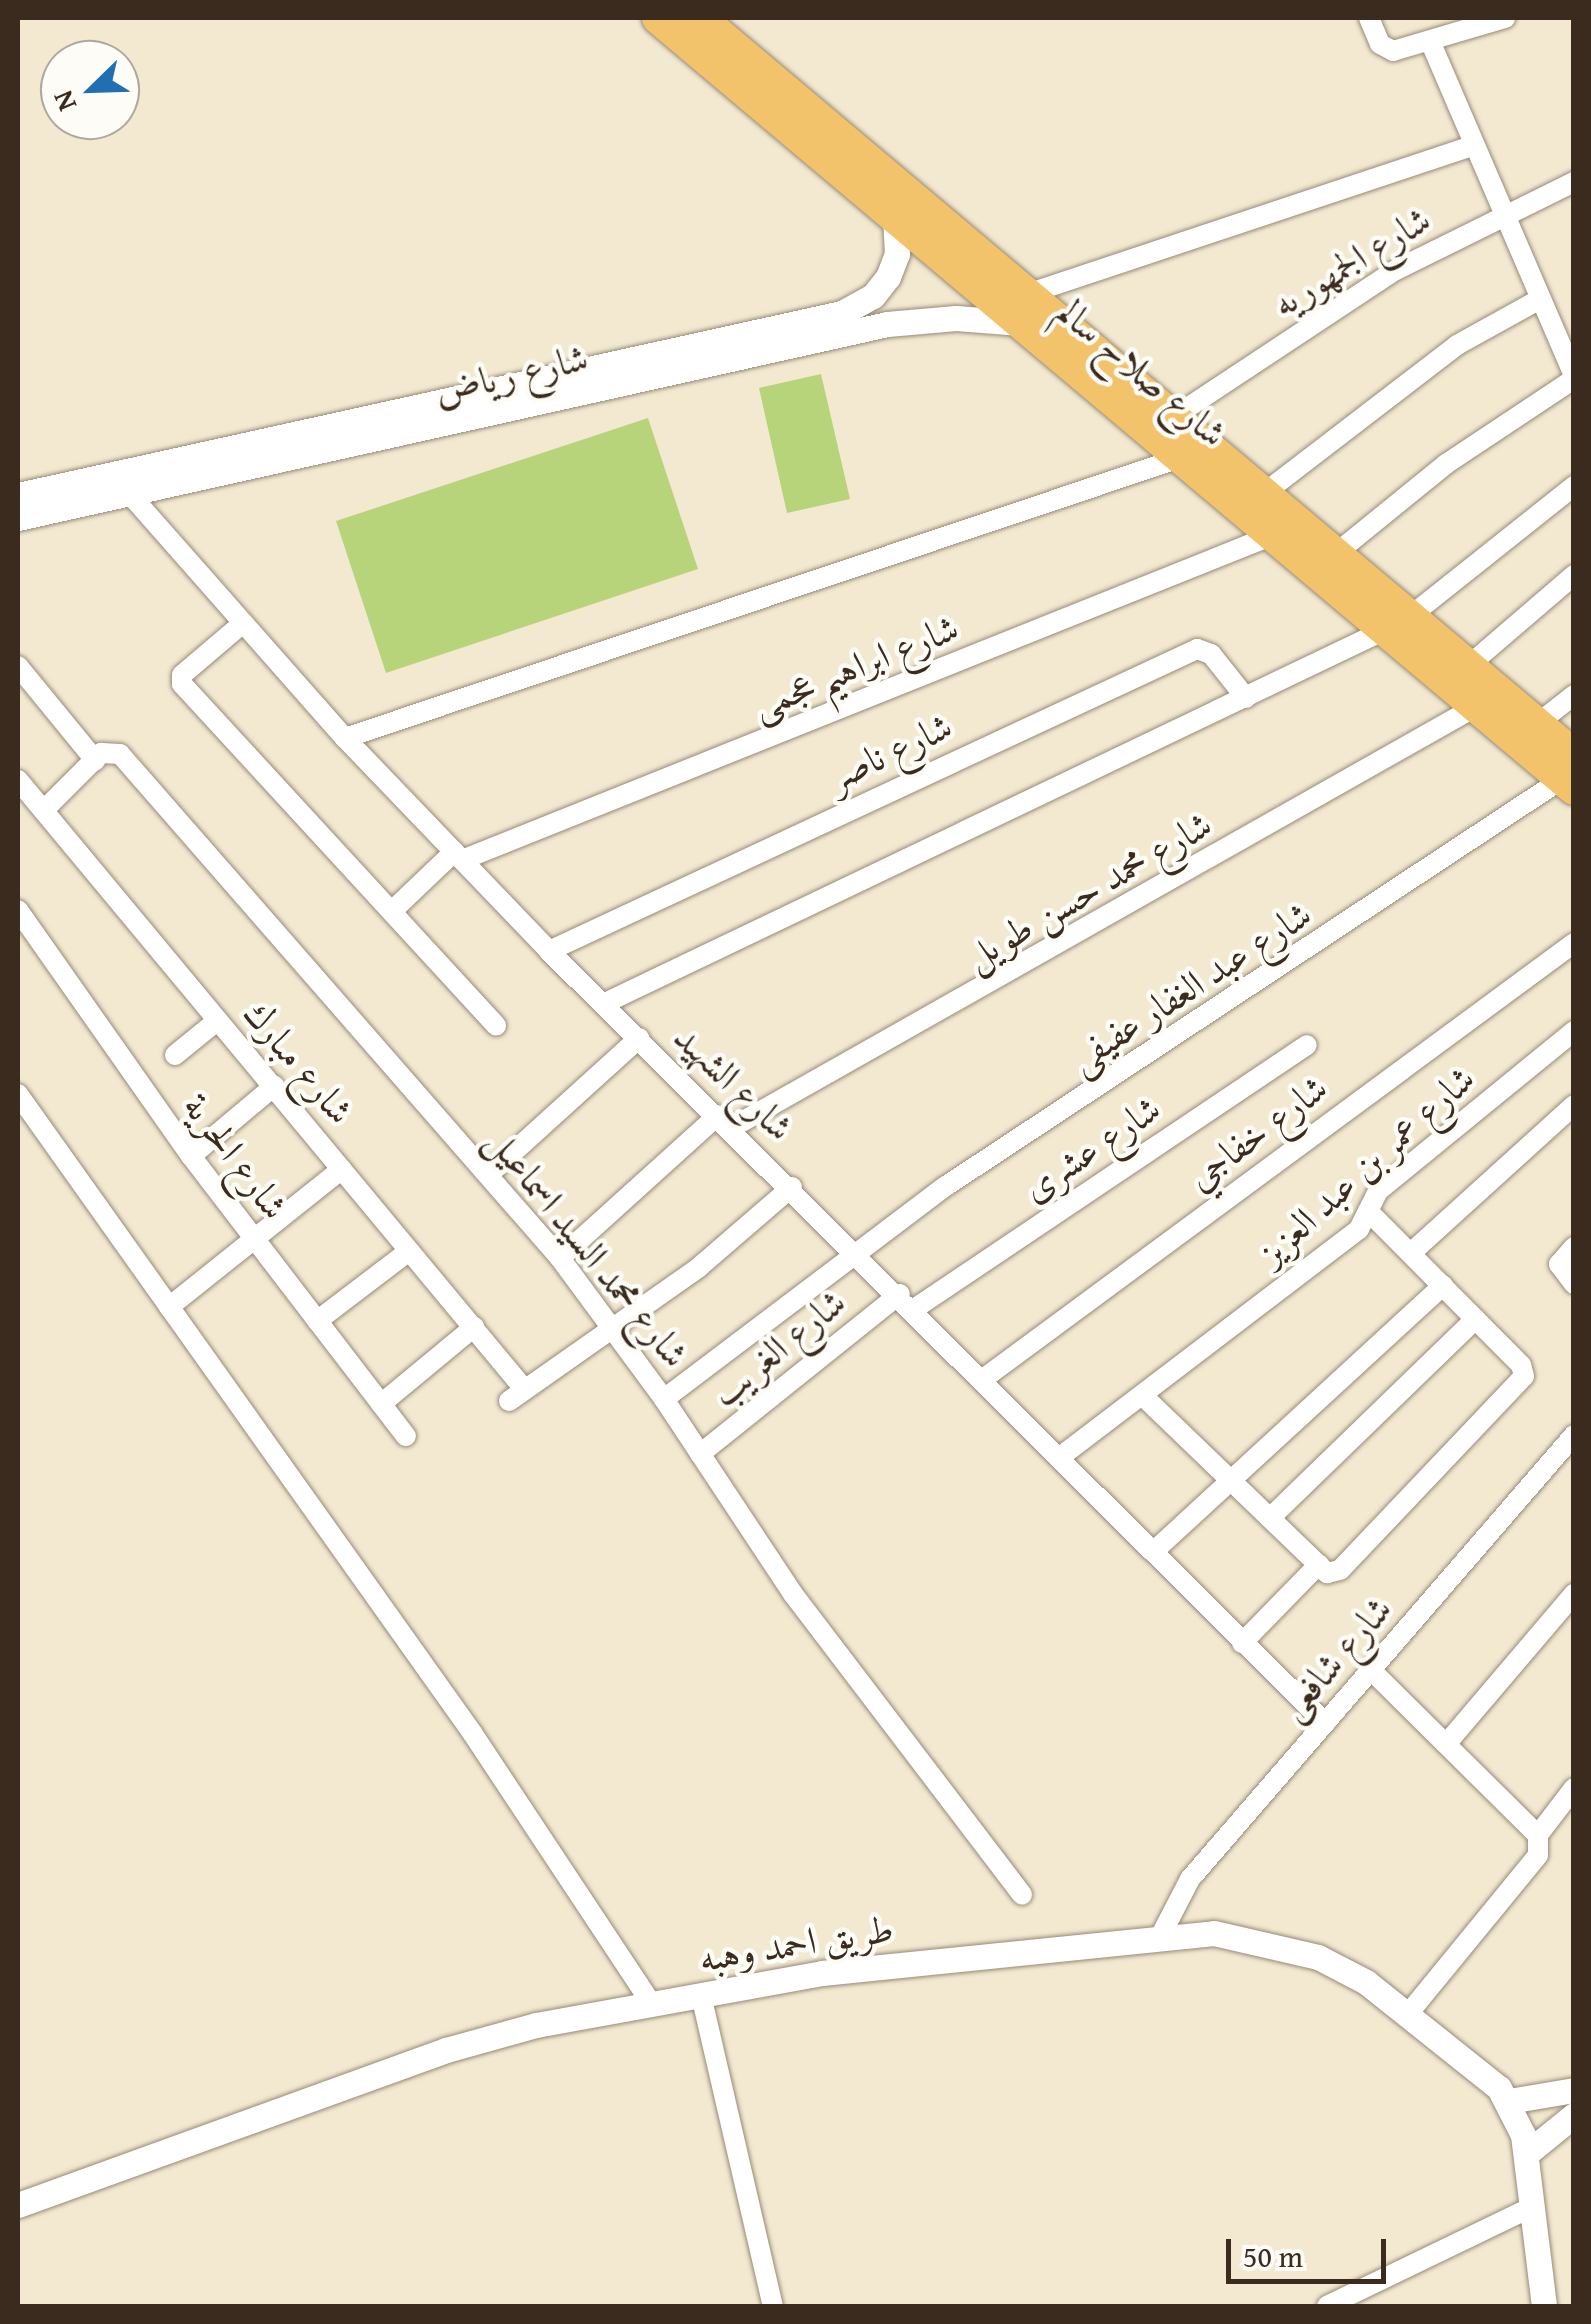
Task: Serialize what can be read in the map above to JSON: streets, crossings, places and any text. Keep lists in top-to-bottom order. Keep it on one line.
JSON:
{"streets":{"main road":["شارع صلاح سالم"],"street":["شارع الجمهوريه","شارع رياض","شارع ابراهيم عجمى","شارع ناصر","شارع محمد حسن طويل","شارع عبد الغفار عفيفى","شارع مبارك","شارع الشهيد","شارع خفاجي","شارع عشرى","شارع الحرية","شارع عمر بن عبد العزيز","شارع محمد السيد اسماعيل","شارع الغريب","شارع شافعى","طريق احمد وهبه"]},"crossings":[["شارع الجمهوريه","شارع صلاح سالم"],["شارع صلاح سالم","شارع رياض"],["شارع صلاح سالم","شارع ابراهيم عجمى"],["شارع صلاح سالم","شارع محمد حسن طويل"],["شارع صلاح سالم","شارع عبد الغفار عفيفى"],["شارع رياض","شارع الشهيد"],["شارع ابراهيم عجمى","شارع الشهيد"],["شارع ناصر","شارع الشهيد"],["شارع محمد حسن طويل","شارع الشهيد"],["شارع محمد حسن طويل","شارع محمد السيد اسماعيل"],["شارع عبد الغفار عفيفى","شارع الشهيد"],["شارع عبد الغفار عفيفى","شارع محمد السيد اسماعيل"],["شارع مبارك","شارع محمد السيد اسماعيل"],["شارع الشهيد","شارع خفاجي"],["شارع الشهيد","شارع عشرى"],["شارع الشهيد","شارع عمر بن عبد العزيز"],["شارع الشهيد","شارع الغريب"],["شارع الشهيد","شارع شافعى"],["شارع عشرى","شارع الغريب"],["شارع محمد السيد اسماعيل","شارع الغريب"],["شارع شافعى","طريق احمد وهبه"]],"scale_bar":"50 m","north":"bottom left"}
